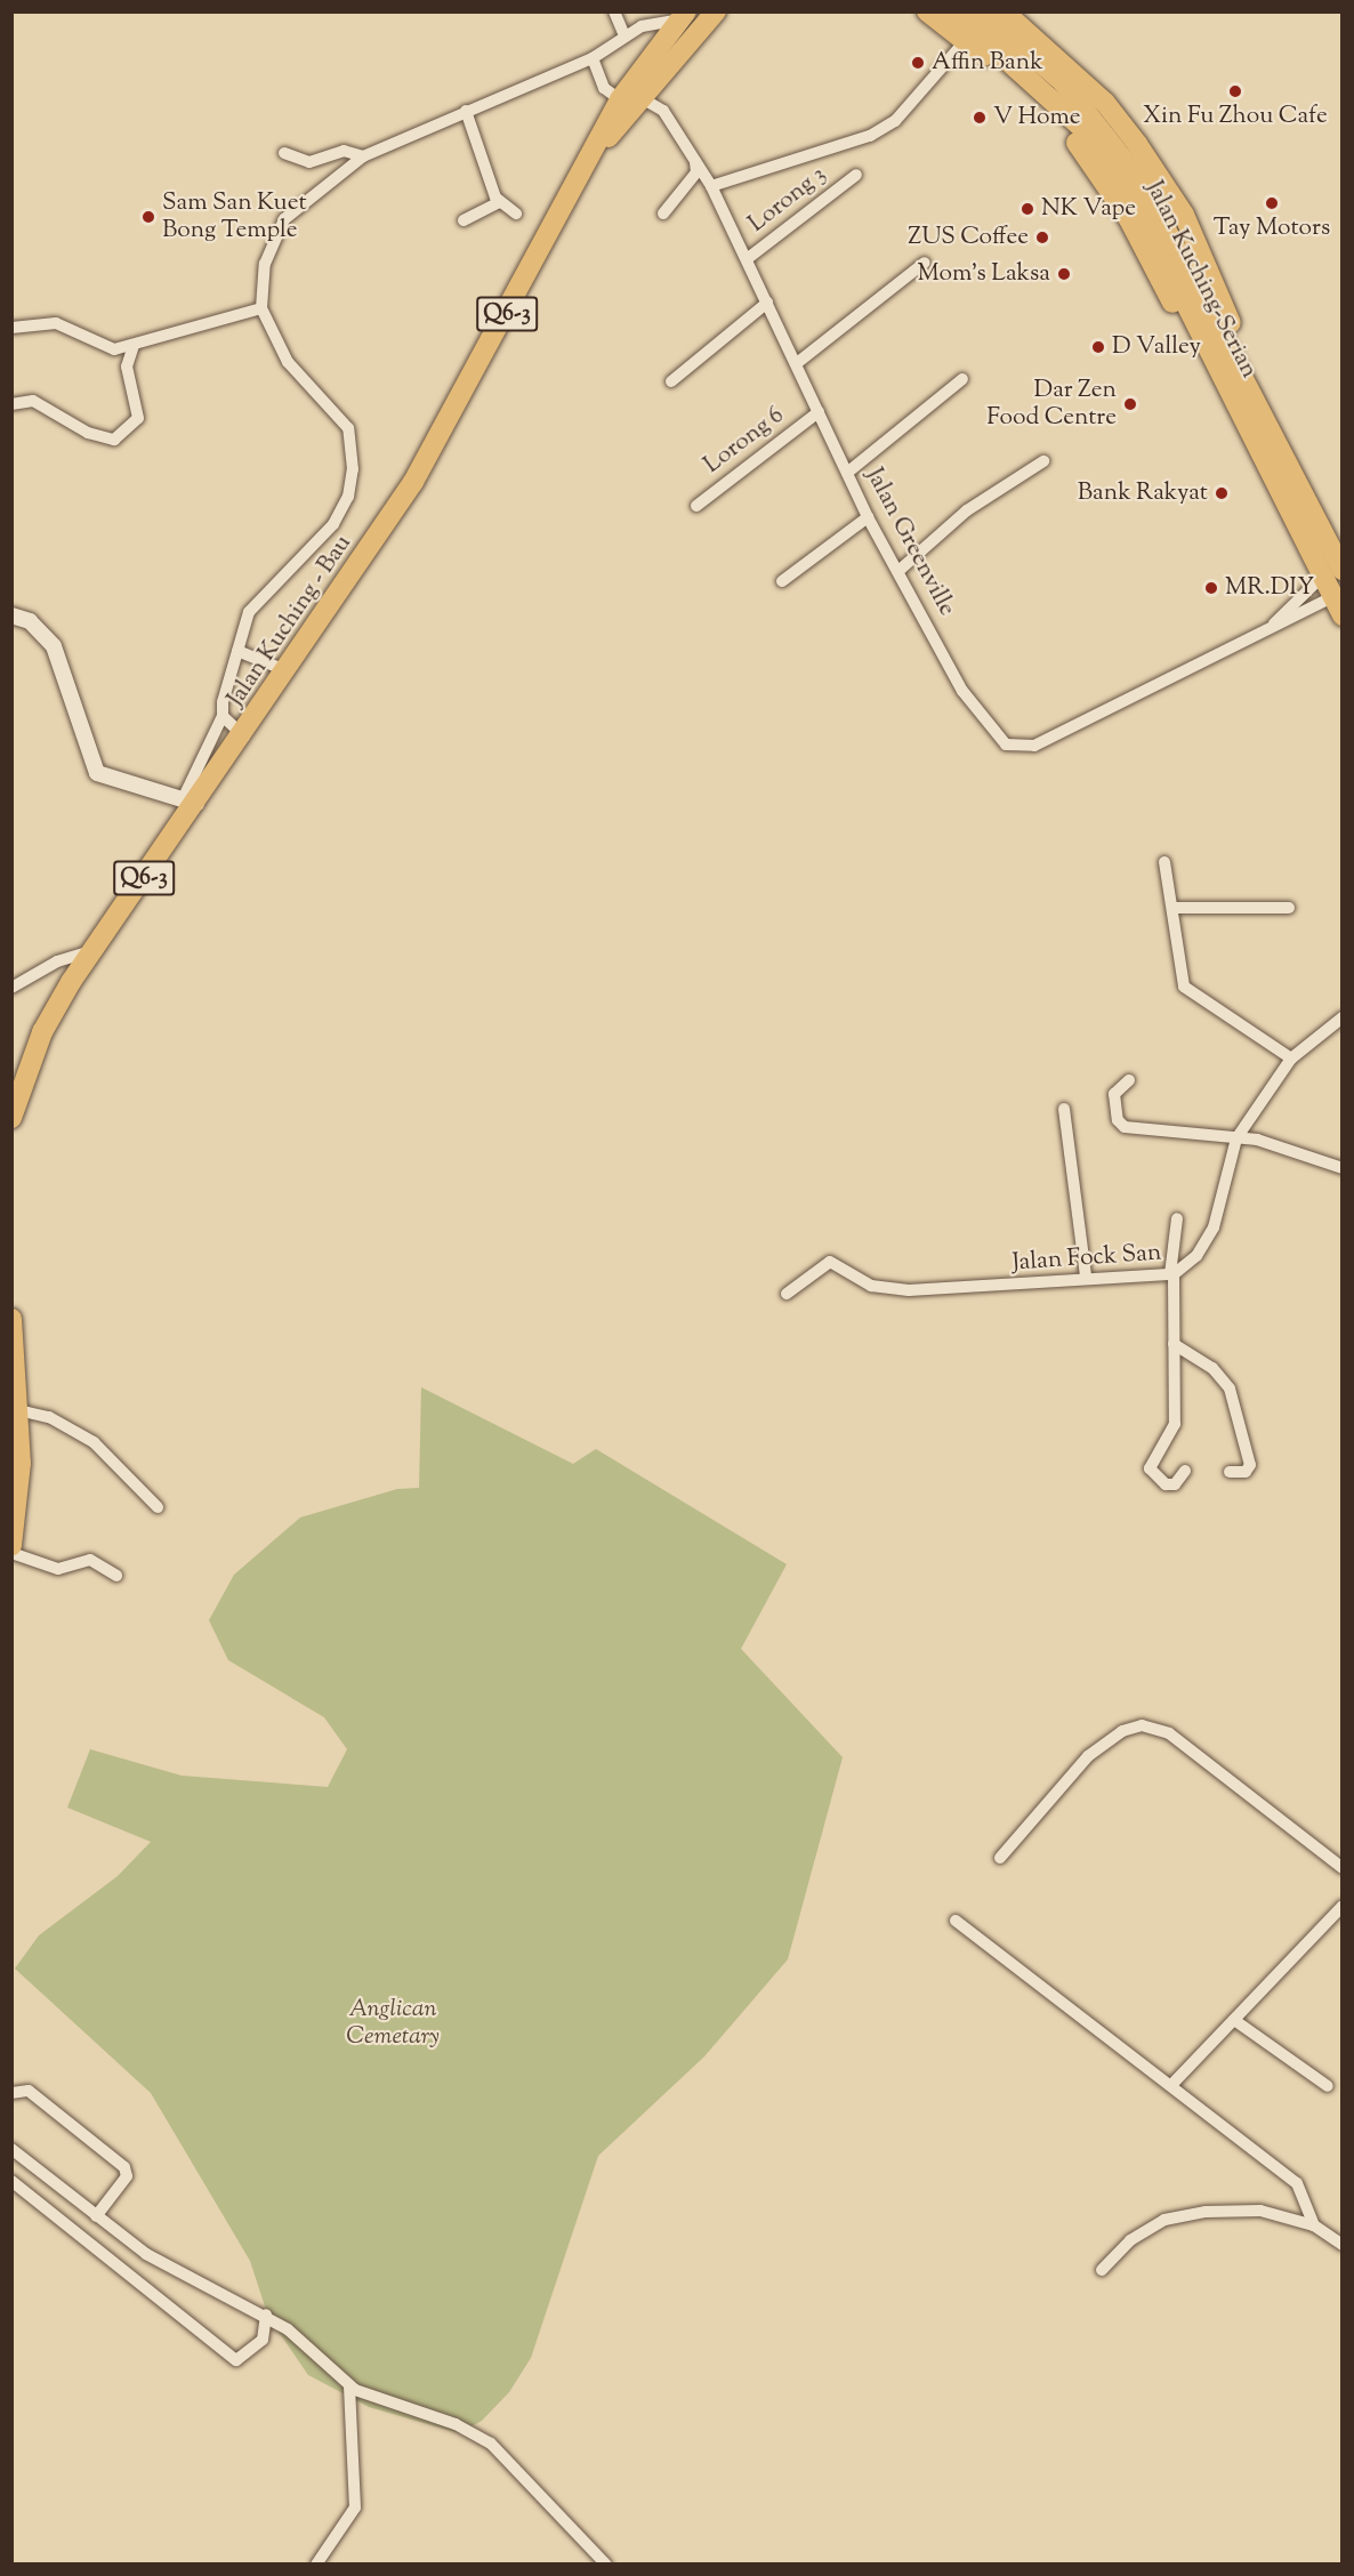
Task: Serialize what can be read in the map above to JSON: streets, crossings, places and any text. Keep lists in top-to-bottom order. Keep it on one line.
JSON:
{"streets":{"main road":["Jalan Kuching-Serian","Q6-3","Jalan Kuching - Bau"],"street":["Lorong 3","Lorong 6","Jalan Greenville","Jalan Fock San"]},"crossings":[["Lorong 3","Jalan Greenville"],["Jalan Kuching-Serian","Jalan Greenville"],["Lorong 6","Jalan Greenville"],["Jalan Greenville","Jalan Kuching - Bau"]],"parks":["Anglican Cemetary"],"places":["Affin Bank","Xin Fu Zhou Cafe","V Home","Tay Motors","NK Vape","Sam San Kuet Bong Temple","ZUS Coffee","Mom's Laksa","D Valley","Dar Zen Food Centre","Bank Rakyat","MR.DIY"]}
